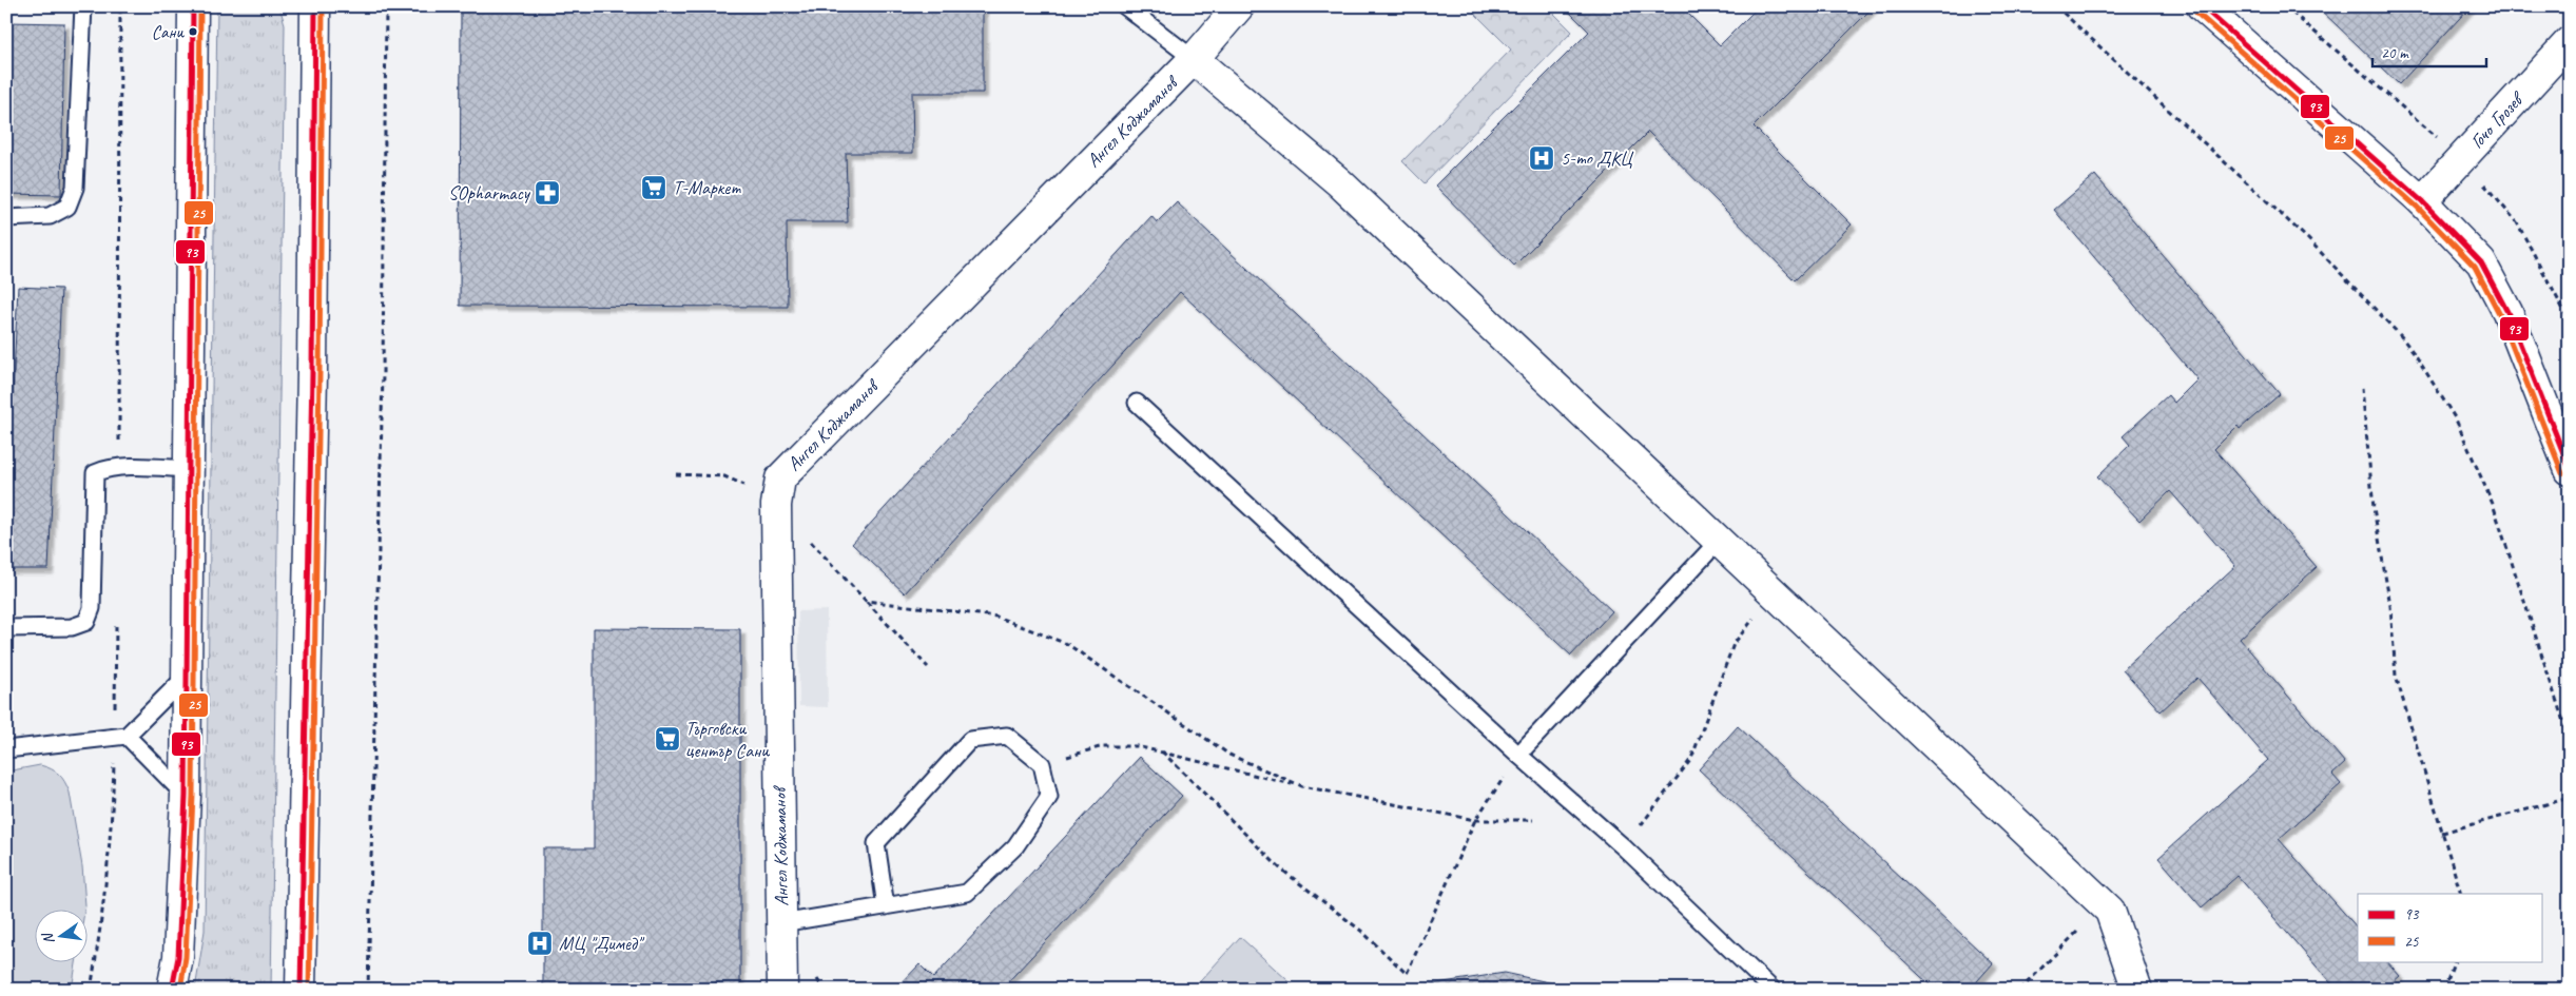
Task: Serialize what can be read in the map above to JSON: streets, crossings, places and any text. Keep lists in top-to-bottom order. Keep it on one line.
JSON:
{"streets":{"street":["Гочо Грозев","Ангел Коджаманов"]},"places":{"other":["Сани"],"hospital":["5-то ДКЦ","МЦ \"Димед\""],"supermarket":["Т-Маркет","Търговски център Сани"],"pharmacy":["SOpharmacy"]},"lines":["transit line 93","transit line 25"],"legend":["93","25"],"scale_bar":"20 m","north":"left"}
